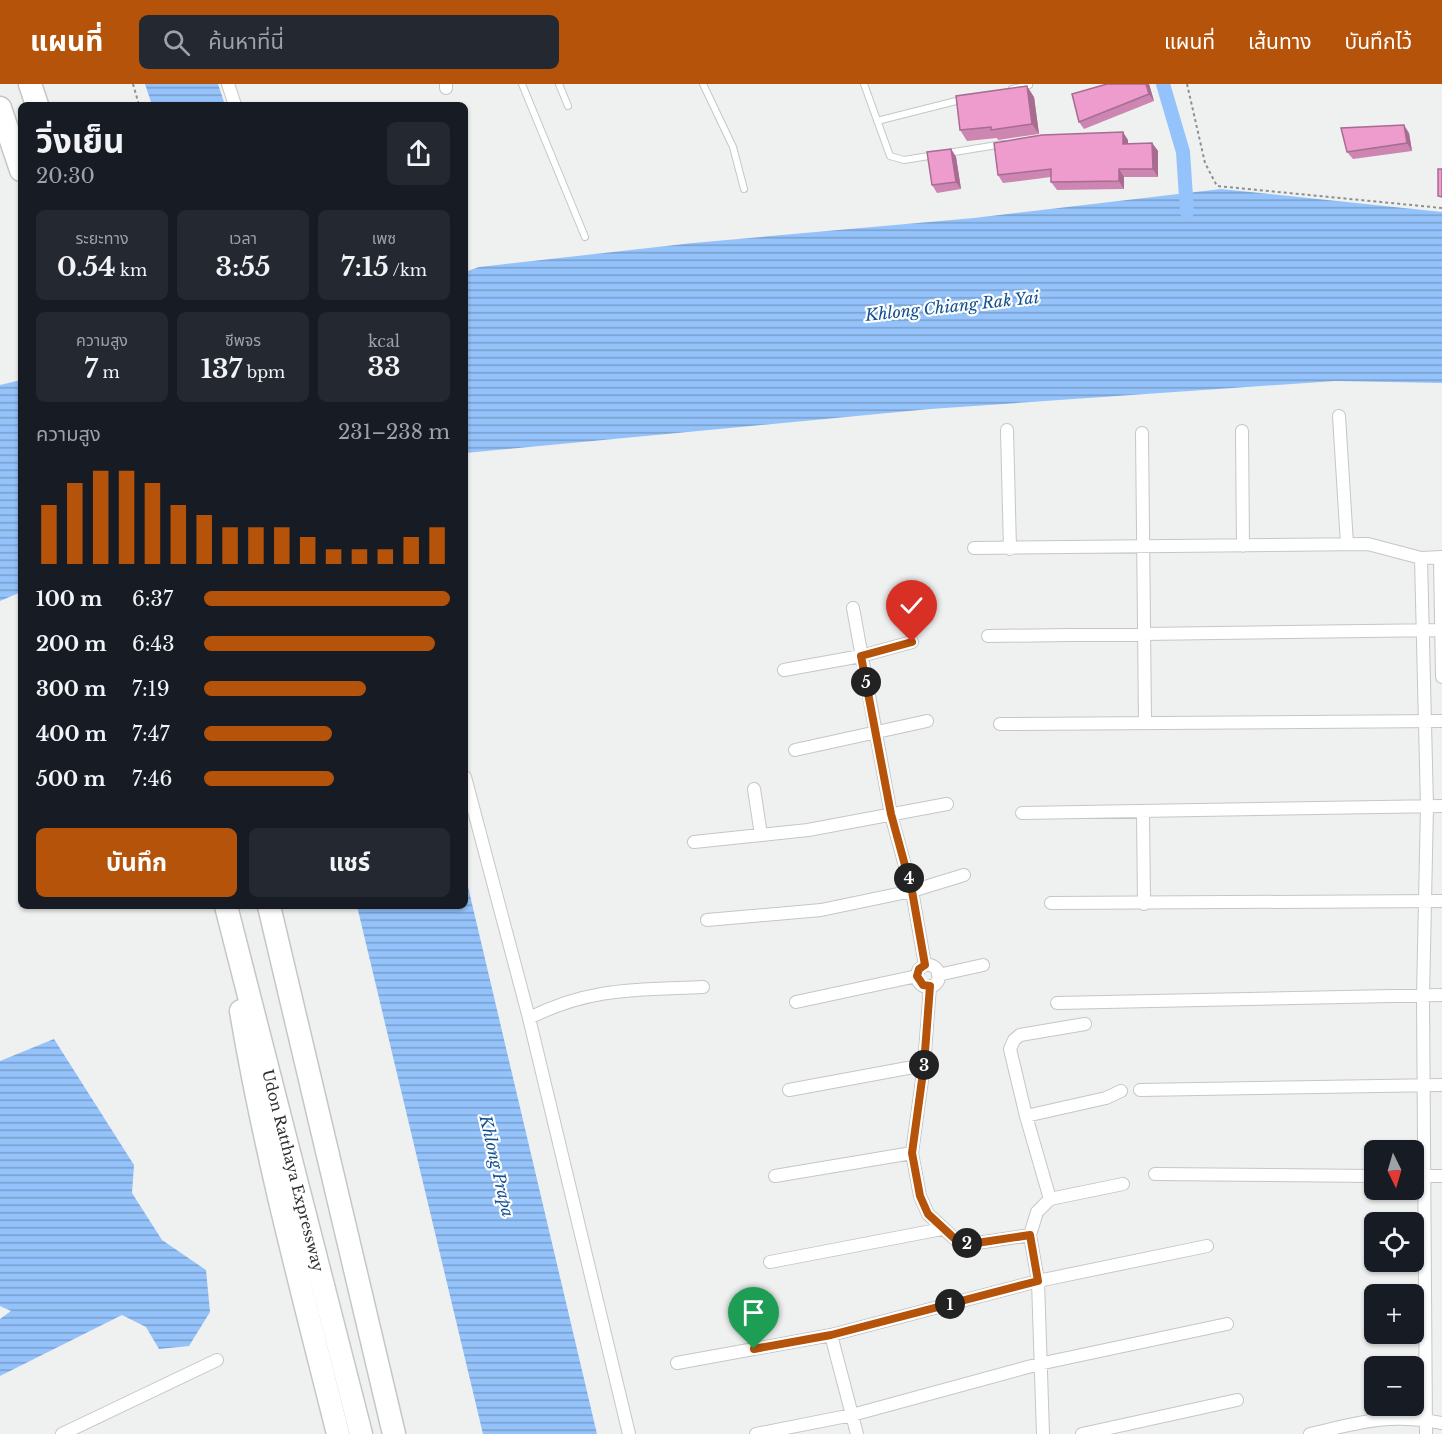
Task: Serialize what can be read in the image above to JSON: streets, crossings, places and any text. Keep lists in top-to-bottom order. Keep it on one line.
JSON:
{"streets":{"highway":["Udon Ratthaya Expressway"]},"water":["Khlong Chiang Rak Yai","Khlong Prapa"],"north":"bottom","page":{"header":"แผนที่","search":"ค้นหาที่นี่","nav":["แผนที่","เส้นทาง","บันทึกไว้"],"heading":["วิ่งเย็น","20:30"],"stats":[["ระยะทาง","0.54 km"],["เวลา","3:55"],["เพซ","7:15 /km"],["ความสูง","7 m"],["ชีพจร","137 bpm"],["kcal","33"]],"chart":["ความสูง","231–238 m"],"list":[{"name":"100 m","note":"6:37"},{"name":"200 m","note":"6:43"},{"name":"300 m","note":"7:19"},{"name":"400 m","note":"7:47"},{"name":"500 m","note":"7:46"}],"pins":["5","4","3","2","1"],"buttons":["บันทึก","แชร์"],"map_buttons":["+","−"]}}
